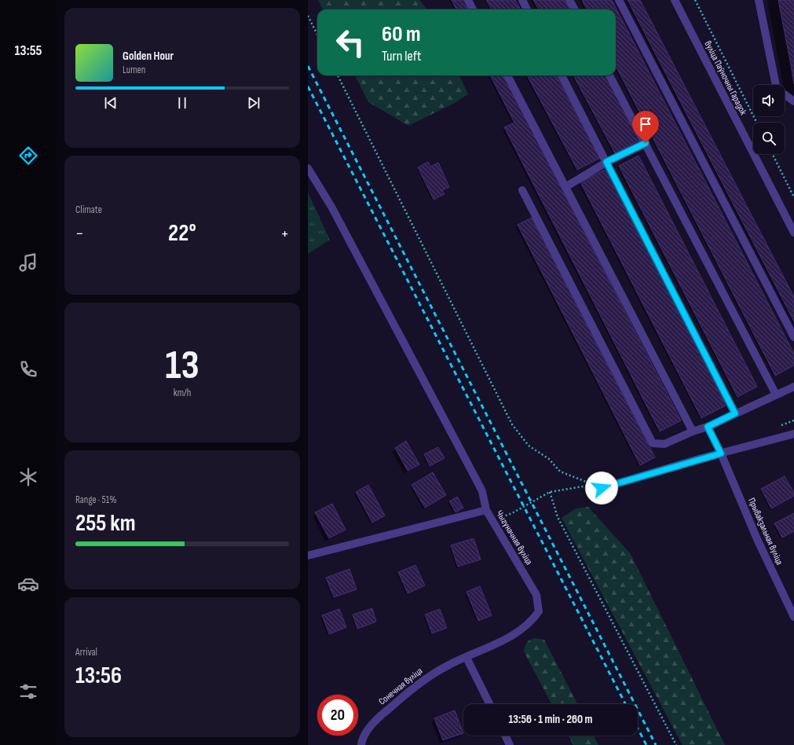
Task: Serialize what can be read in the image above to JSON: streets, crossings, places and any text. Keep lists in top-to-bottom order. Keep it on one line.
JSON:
{"streets":{"street":["вуліца Паўночны Гарадок","Прывакзальная вуліца","Чыгуначная вуліца","Сонечная вуліца"]},"crossings":[["Чыгуначная вуліца","Сонечная вуліца"]],"page":{"tabs":"13:55","turn":["60 m","Turn left"],"song":["Golden Hour","Lumen"],"tile":["Climate",["13","km/h"],["Range · 51%","255 km"],["Arrival","13:56"]],"heat":["−","22°","+"],"limit":"20","trip":"13:56 · 1 min · 260 m"}}
